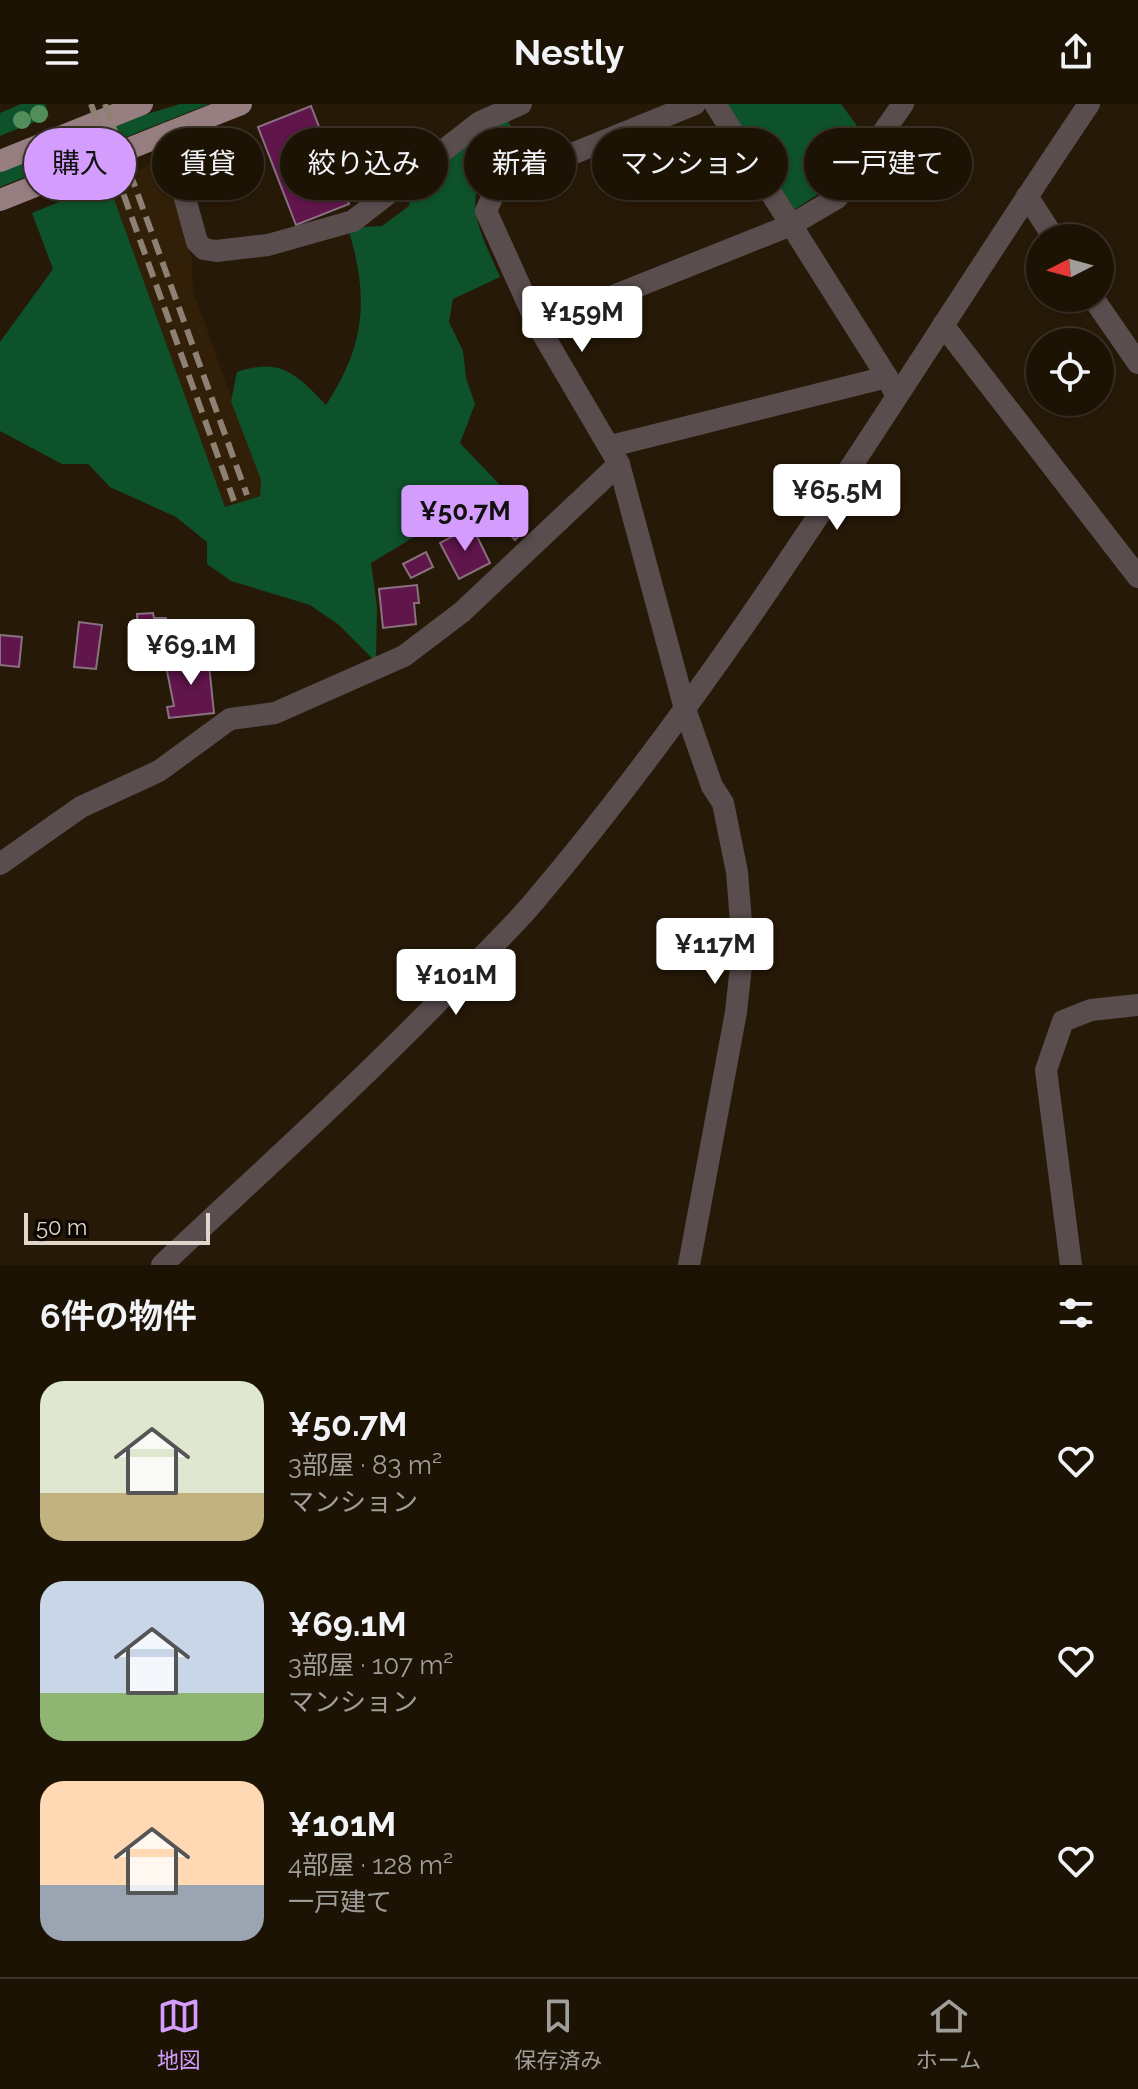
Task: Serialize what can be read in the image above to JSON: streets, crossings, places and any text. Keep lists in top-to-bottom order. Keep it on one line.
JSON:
{"scale_bar":"50 m","north":"left","page":{"header":"Nestly","chip":["購入","賃貸","絞り込み","新着","マンション","一戸建て"],"price":["¥159M","¥65.5M","¥50.7M","¥69.1M","¥117M","¥101M"],"scale":"50 m","heading":"6件の物件","list":[{"name":"¥50.7M","note":"3部屋 · 83 m² · マンション"},{"name":"¥69.1M","note":"3部屋 · 107 m² · マンション"},{"name":"¥101M","note":"4部屋 · 128 m² · 一戸建て"}],"tabs":["地図","保存済み","ホーム"]}}
